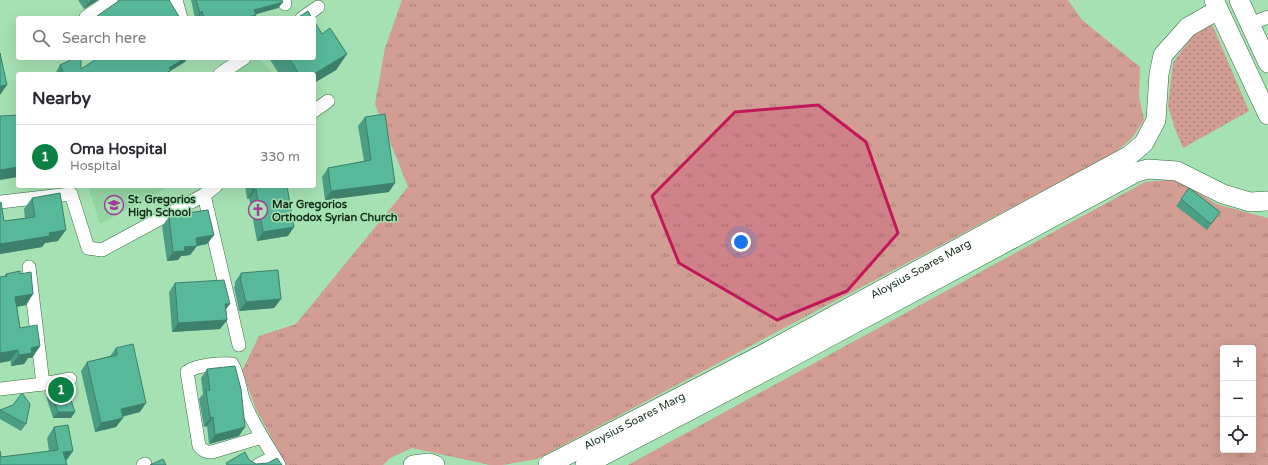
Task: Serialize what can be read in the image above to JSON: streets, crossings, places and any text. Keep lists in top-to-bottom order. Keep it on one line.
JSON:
{"streets":{"main road":["Aloysius Soares Marg"]},"places":{"school or university":["St. Gregorios High School"],"church":["Mar Gregorios Orthodox Syrian Church"]},"page":{"search":"Search here","heading":"Nearby","list":[{"mark":"1","name":"Oma Hospital","note":"Hospital","value":"330 m"}],"map_buttons":["+","−"],"pins":"1"}}
